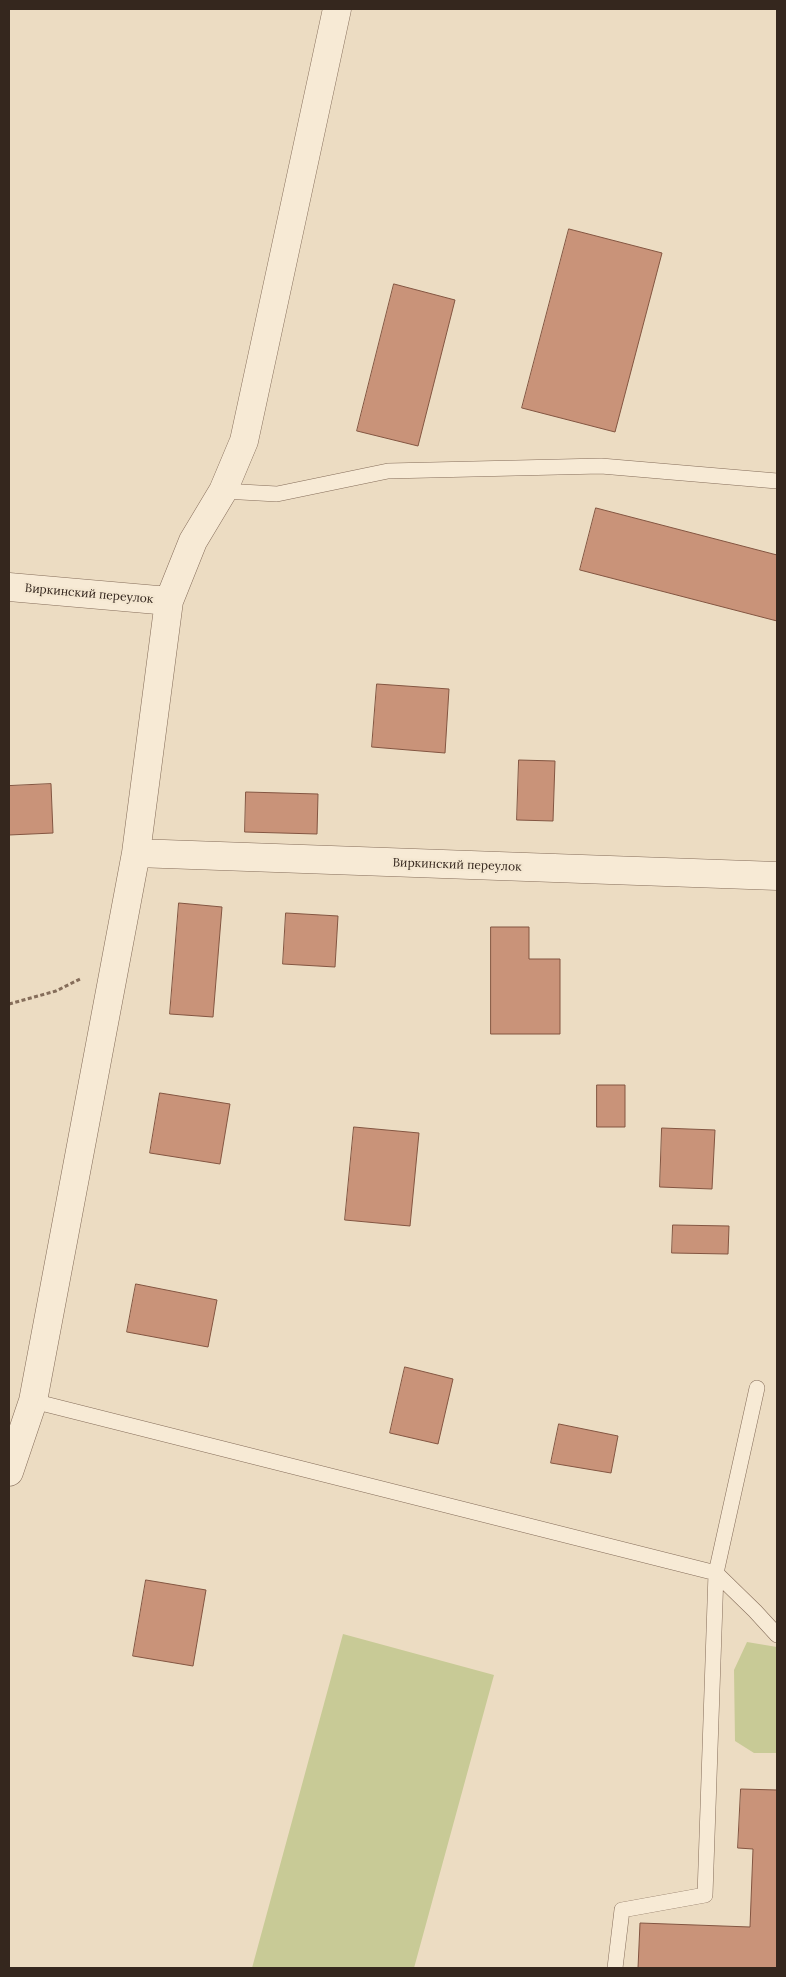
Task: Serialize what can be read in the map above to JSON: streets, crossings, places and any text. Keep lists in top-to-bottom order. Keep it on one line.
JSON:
{"streets":{"street":["Виркинский переулок"]}}
